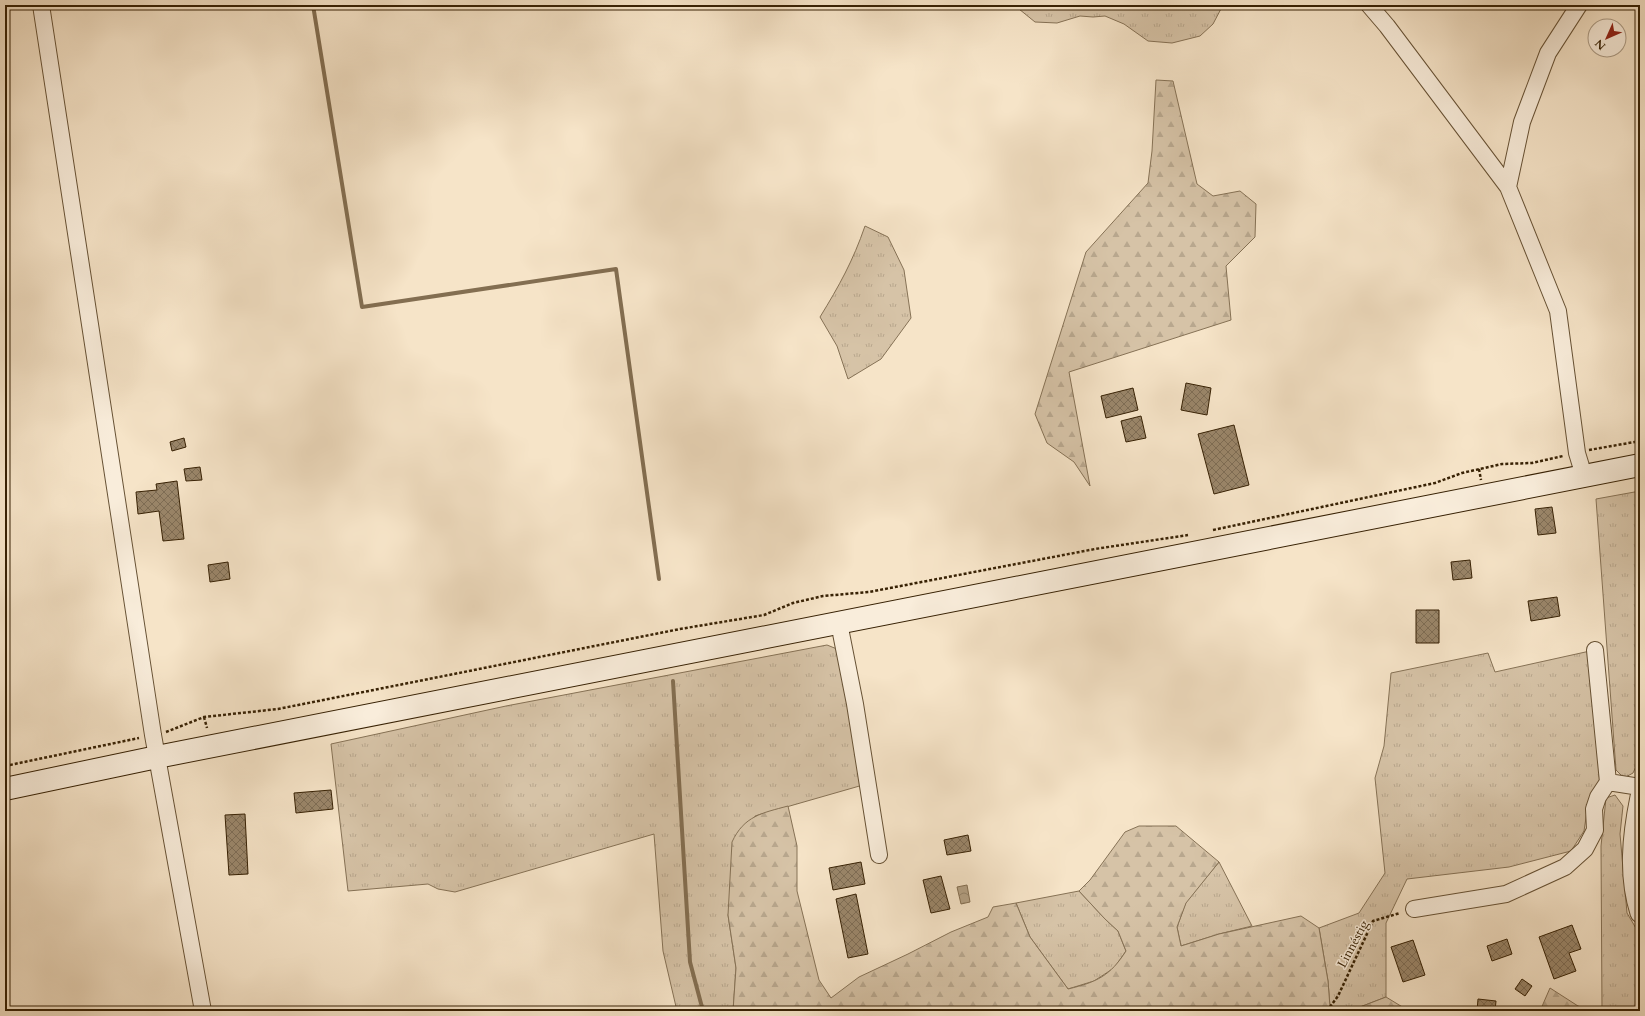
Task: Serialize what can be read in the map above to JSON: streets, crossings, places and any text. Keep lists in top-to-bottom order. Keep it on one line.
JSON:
{"streets":{"path":["Linnéstig"]},"north":"bottom left"}
